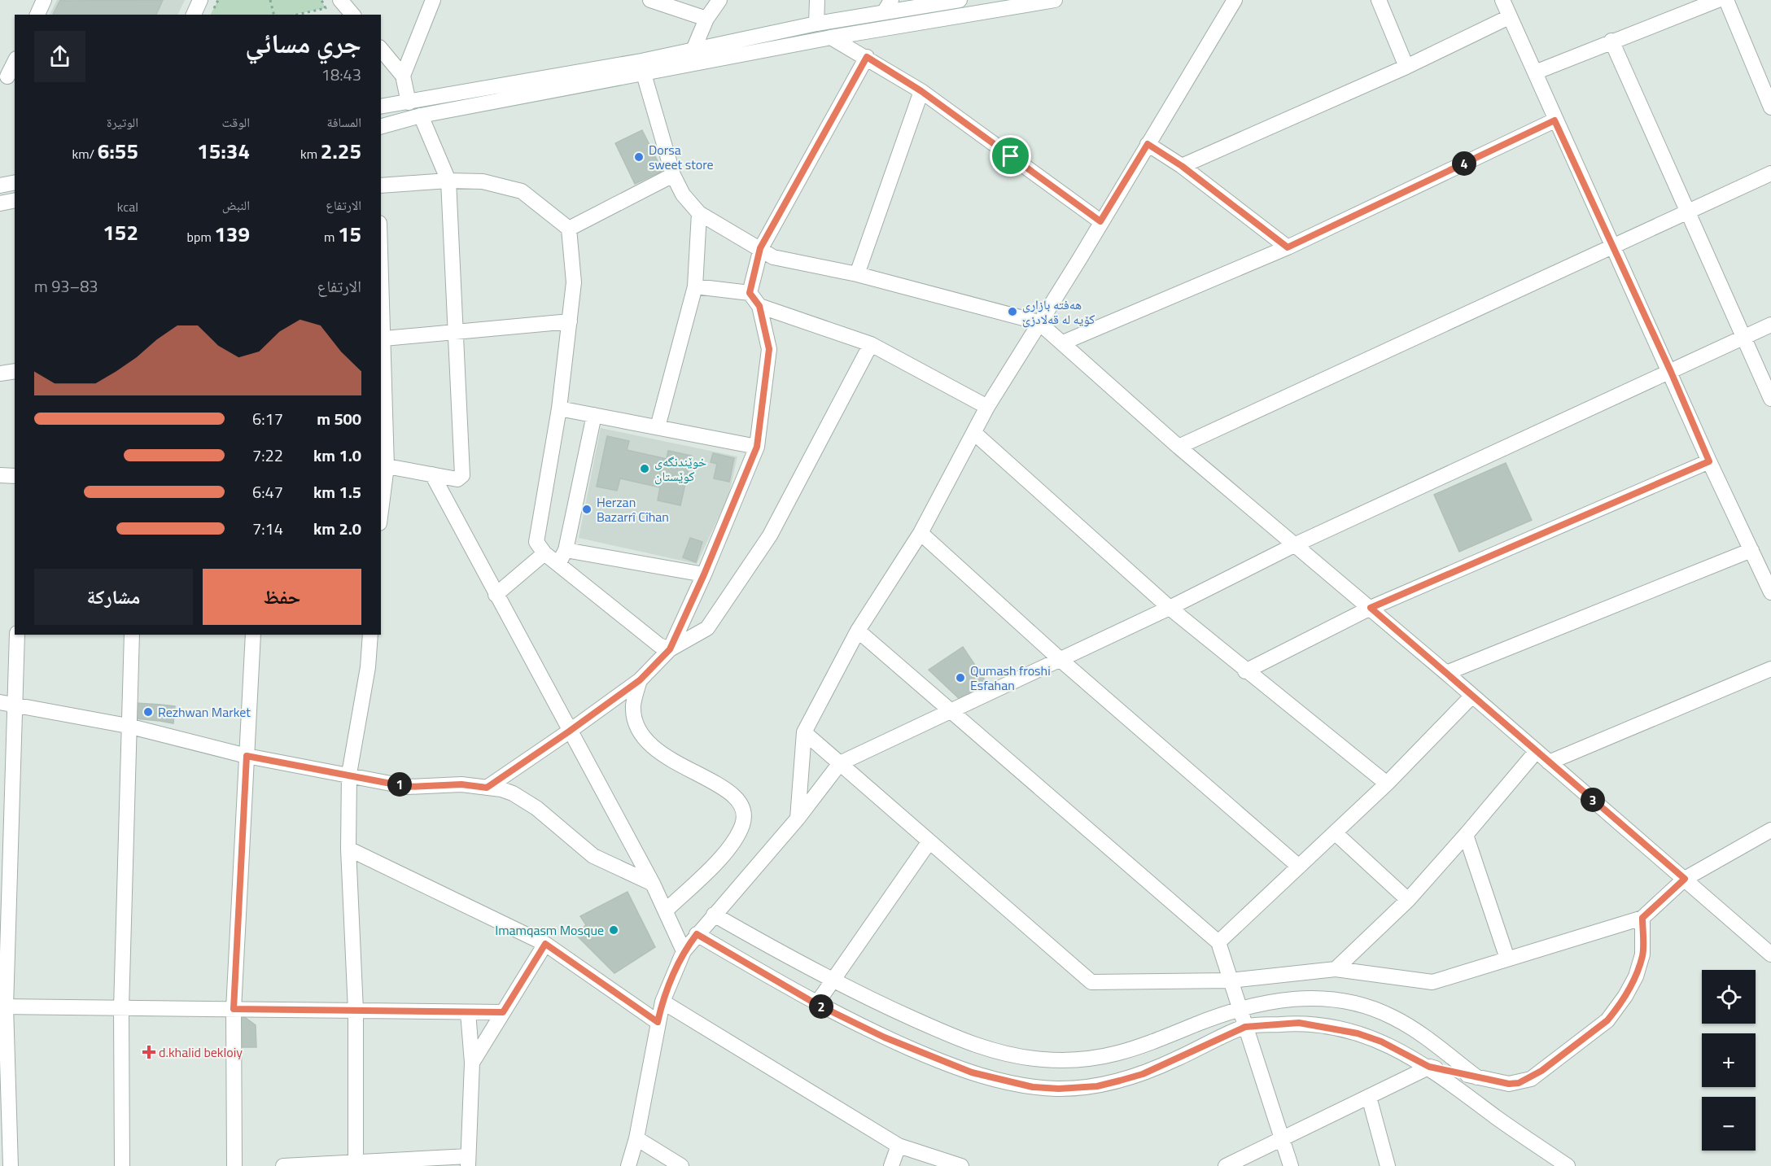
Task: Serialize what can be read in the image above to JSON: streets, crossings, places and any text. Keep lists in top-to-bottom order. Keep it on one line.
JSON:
{"places":{"other":["Dorsa sweet store","هەفتە بازاری کۆیە لە قەلادزێ","خوێندنگەی کوێستان","Herzan Bazarrî Cîhan","Qumash froshi Esfahan","Rezhwan Market","Imamqasm Mosque"],"health":["d.khalid bekloiy"]},"page":{"heading":["جري مسائي","18:43"],"stats":[["المسافة","2.25 km"],["الوقت","15:34"],["الوتيرة","6:55 /km"],["الارتفاع","15 m"],["النبض","139 bpm"],["kcal","152"]],"pins":["4","1","3","2"],"chart":["الارتفاع","83–93 m"],"list":[{"name":"500 m","note":"6:17"},{"name":"1.0 km","note":"7:22"},{"name":"1.5 km","note":"6:47"},{"name":"2.0 km","note":"7:14"}],"buttons":["حفظ","مشاركة"],"map_buttons":["+","−"]}}
